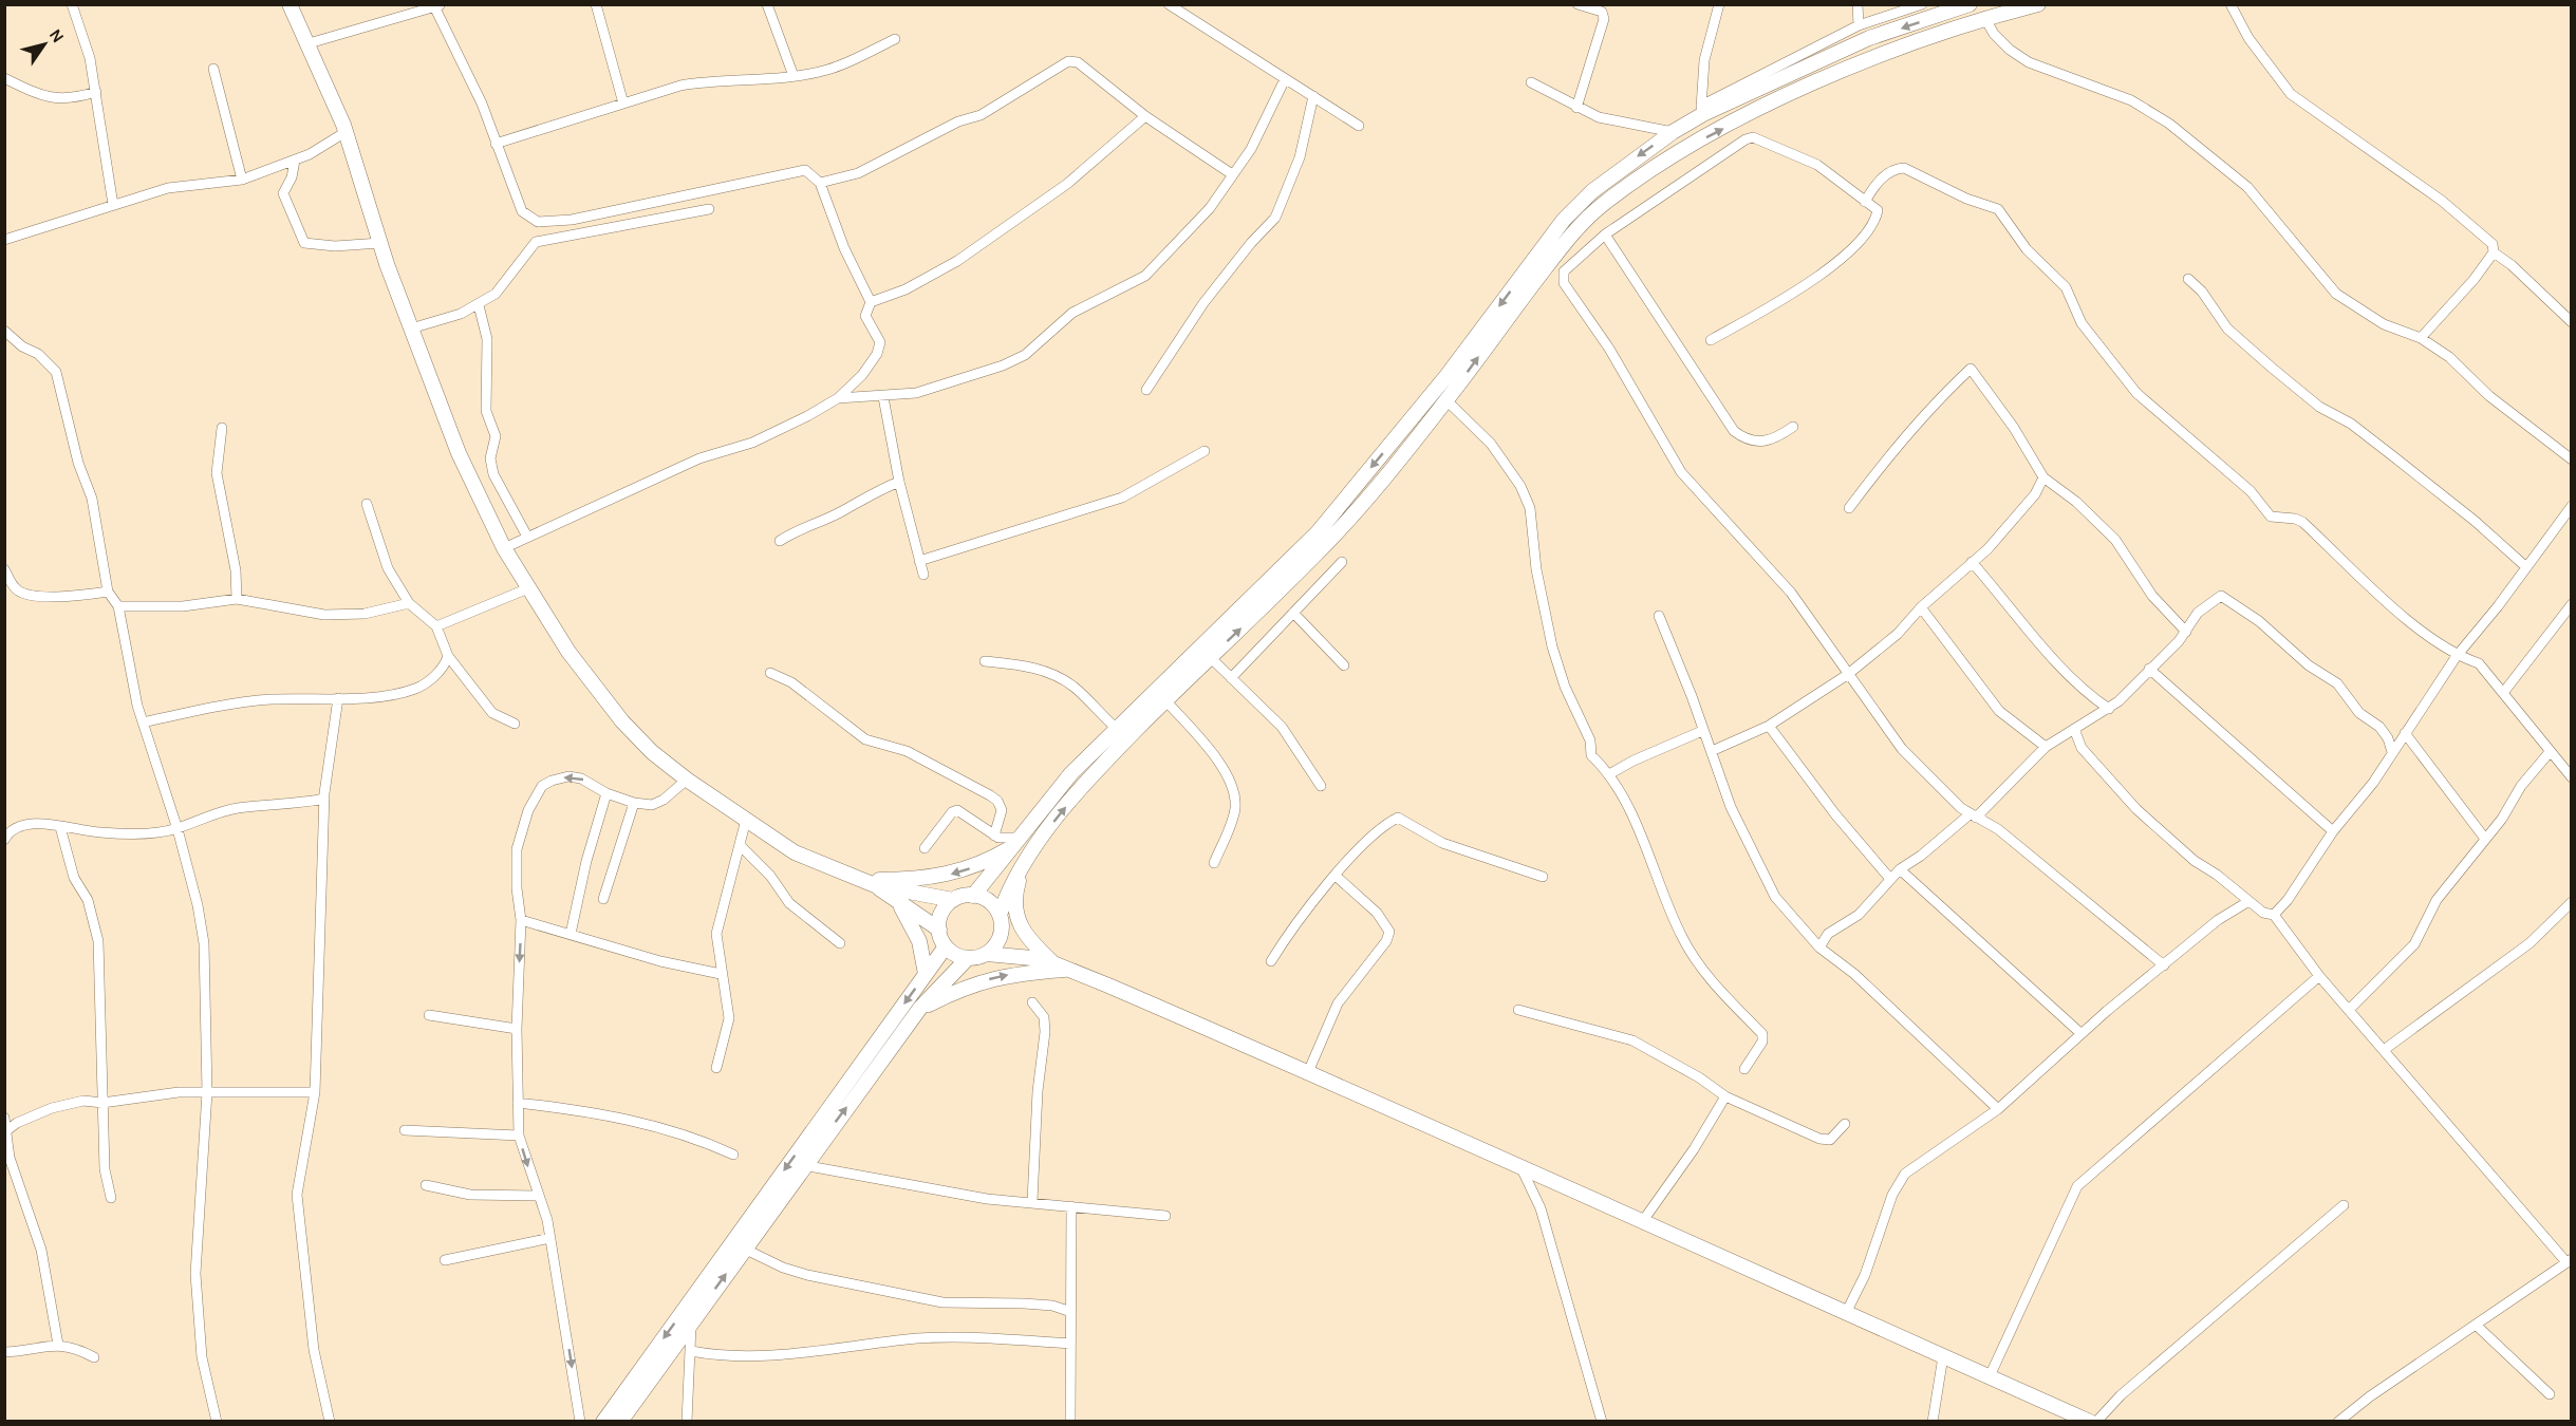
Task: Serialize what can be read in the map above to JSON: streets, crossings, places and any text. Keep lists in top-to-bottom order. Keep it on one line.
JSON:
{"north":"top right"}
